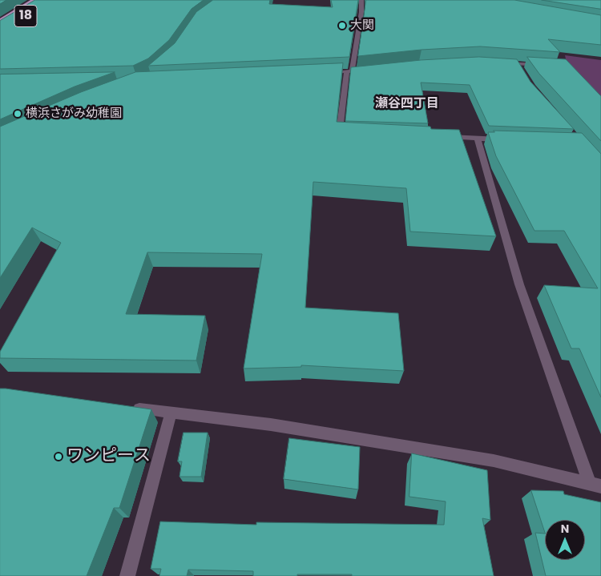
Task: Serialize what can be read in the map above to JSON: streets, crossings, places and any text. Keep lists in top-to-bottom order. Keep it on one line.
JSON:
{"streets":{"main road":["18"]},"districts":["瀬谷四丁目"],"places":["大関","横浜さがみ幼稚園","ワンピース"],"north":"top"}
